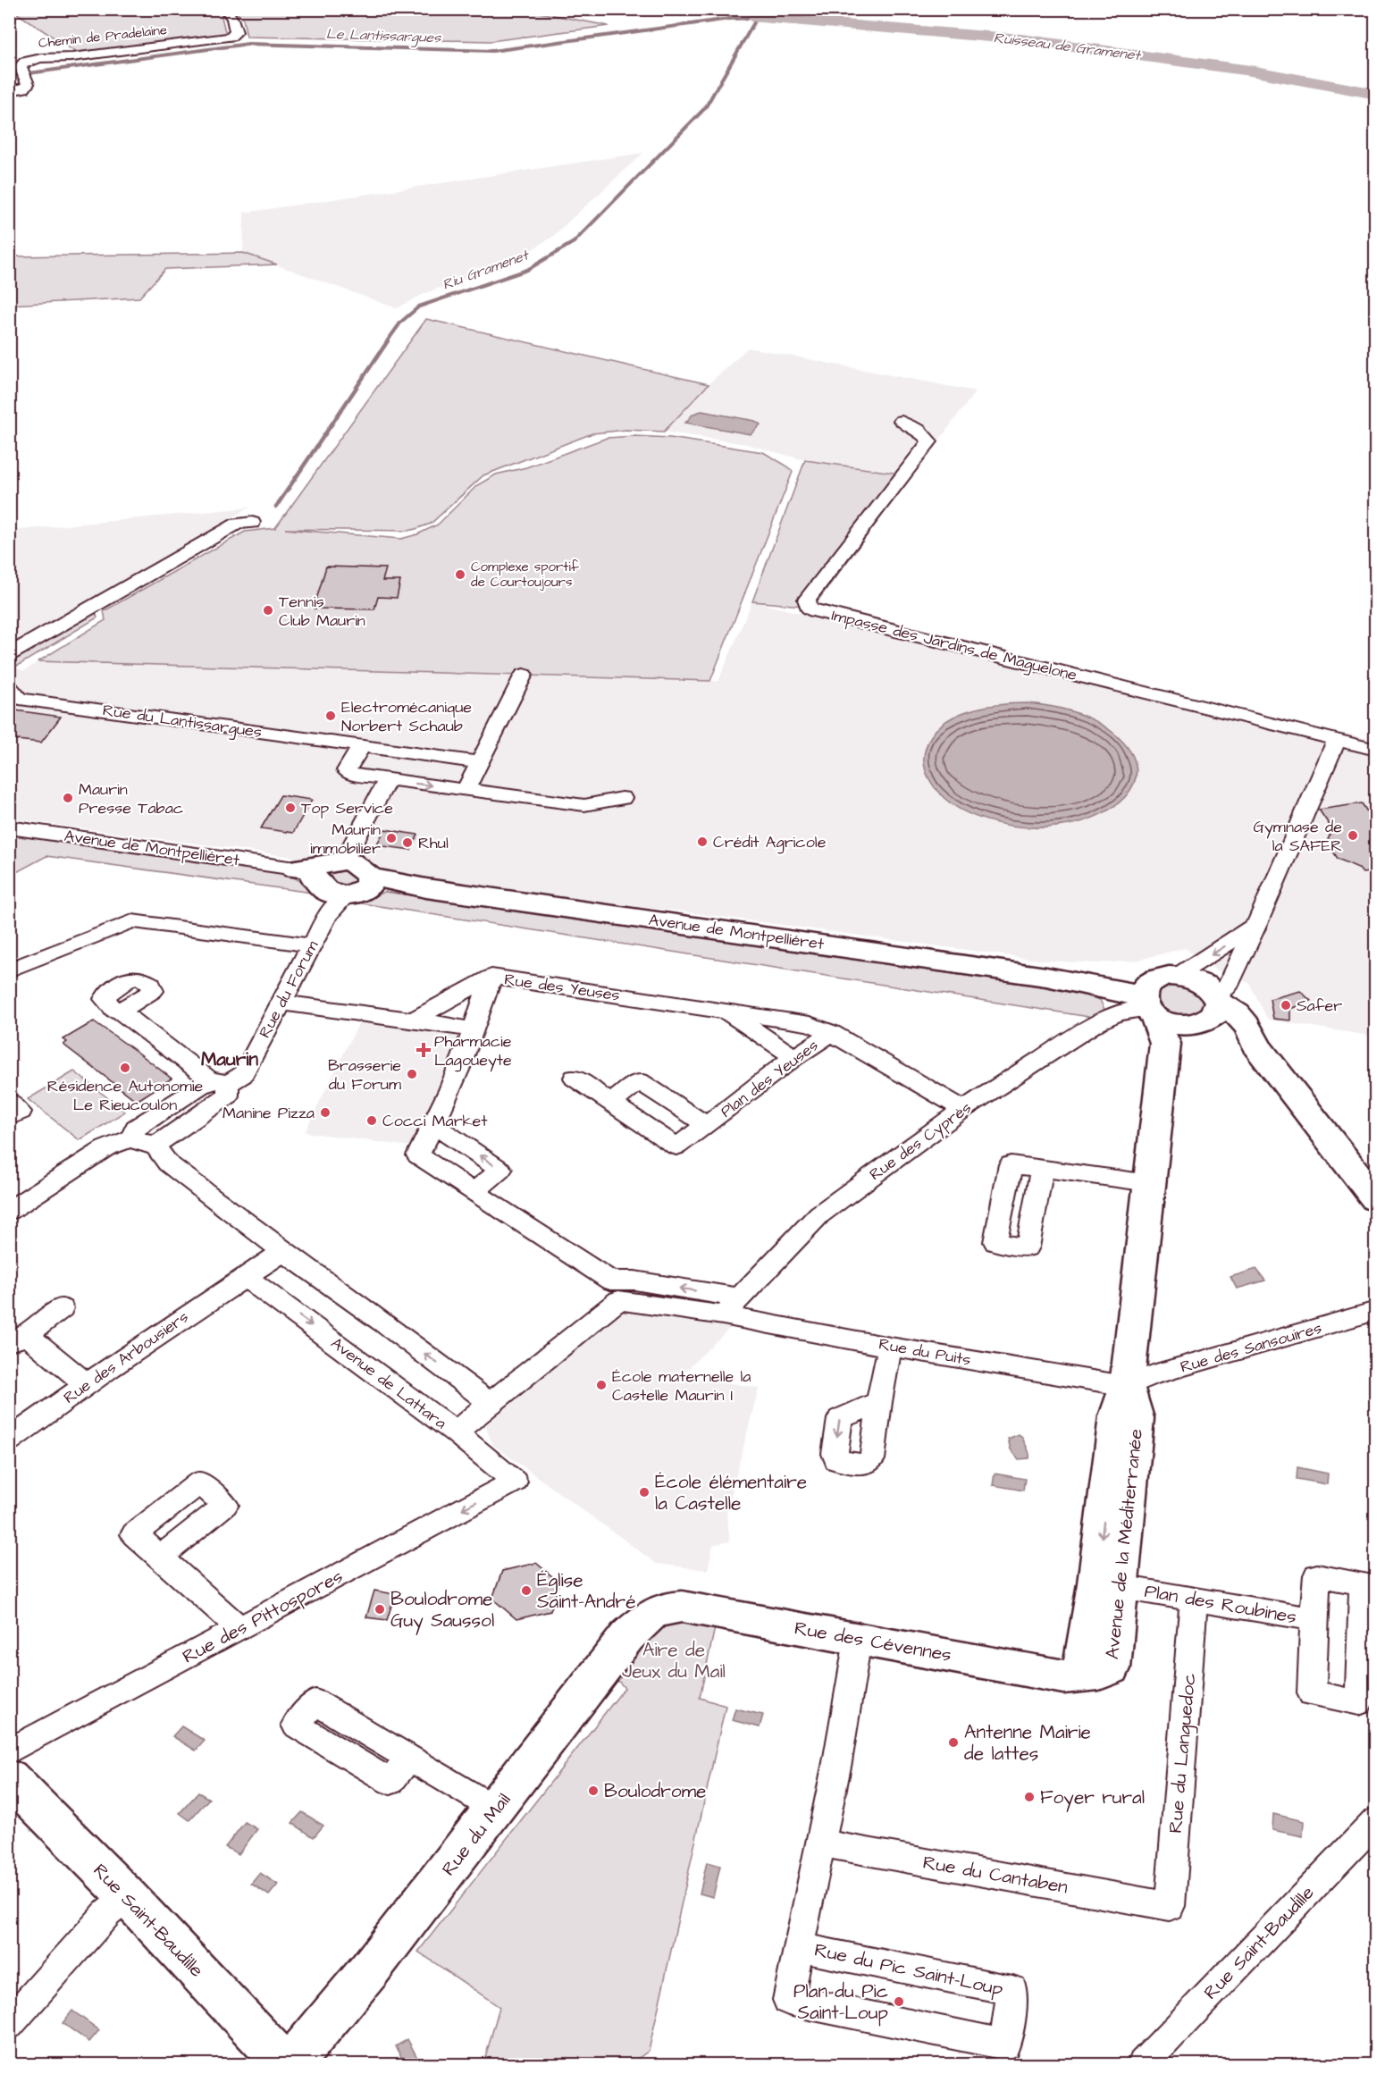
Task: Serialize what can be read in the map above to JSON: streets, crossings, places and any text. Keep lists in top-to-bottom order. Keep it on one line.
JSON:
{"streets":{"street":["Chemin de Pradelaine","Impasse des Jardins de Maguelone","Rue du Lantissargues","Avenue de Montpelliéret","Rue des Yeuses","Rue du Forum","Plan des Yeuses","Rue des Cyprès","Rue des Sansouires","Rue du Puits","Rue des Arbousiers","Avenue de Lattara","Avenue de la Méditerranée","Plan des Roubines","Rue des Pittospores","Rue des Cévennes","Rue du Languedoc","Rue du Mail","Rue du Cantaben","Rue Saint-Baudille","Rue du Pic Saint-Loup"]},"crossings":[["Avenue de Montpelliéret","Rue du Forum"],["Avenue de Montpelliéret","Rue des Cyprès"],["Avenue de Montpelliéret","Avenue de la Méditerranée"],["Rue des Yeuses","Plan des Yeuses"],["Rue des Yeuses","Rue des Cyprès"],["Rue des Cyprès","Rue du Puits"],["Rue des Cyprès","Avenue de la Méditerranée"],["Rue des Sansouires","Rue du Puits"],["Rue des Sansouires","Avenue de la Méditerranée"],["Rue du Puits","Avenue de Lattara"],["Rue du Puits","Avenue de la Méditerranée"],["Rue des Arbousiers","Avenue de Lattara"],["Avenue de Lattara","Rue des Pittospores"],["Avenue de la Méditerranée","Plan des Roubines"],["Avenue de la Méditerranée","Rue des Cévennes"],["Plan des Roubines","Rue du Languedoc"],["Rue des Cévennes","Rue du Mail"],["Rue des Cévennes","Rue du Pic Saint-Loup"],["Rue du Languedoc","Rue du Cantaben"],["Rue du Cantaben","Rue du Pic Saint-Loup"]],"districts":["Maurin"],"water":["Le Lantissargues","Ruisseau de Gramenet","Riu Gramenet"],"parks":["Aire de Jeux du Mail"],"places":{"other":["Complexe sportif de Courtoujours","Tennis Club Maurin","Electromécanique Norbert Schaub","Maurin Presse Tabac","Top Service","Gymnase de la SAFER","Maurin immobilier","Crédit Agricole","Rhul","Safer","Résidence Autonomie Le Rieucoulon","Brasserie du Forum","Manine Pizza","Cocci Market","École maternelle la Castelle Maurin I","École élémentaire la Castelle","Église Saint-André","Boulodrome Guy Saussol","Antenne Mairie de lattes","Boulodrome","Foyer rural","Plan du Pic Saint-Loup"],"health":["Pharmacie Lagoueyte"]}}
